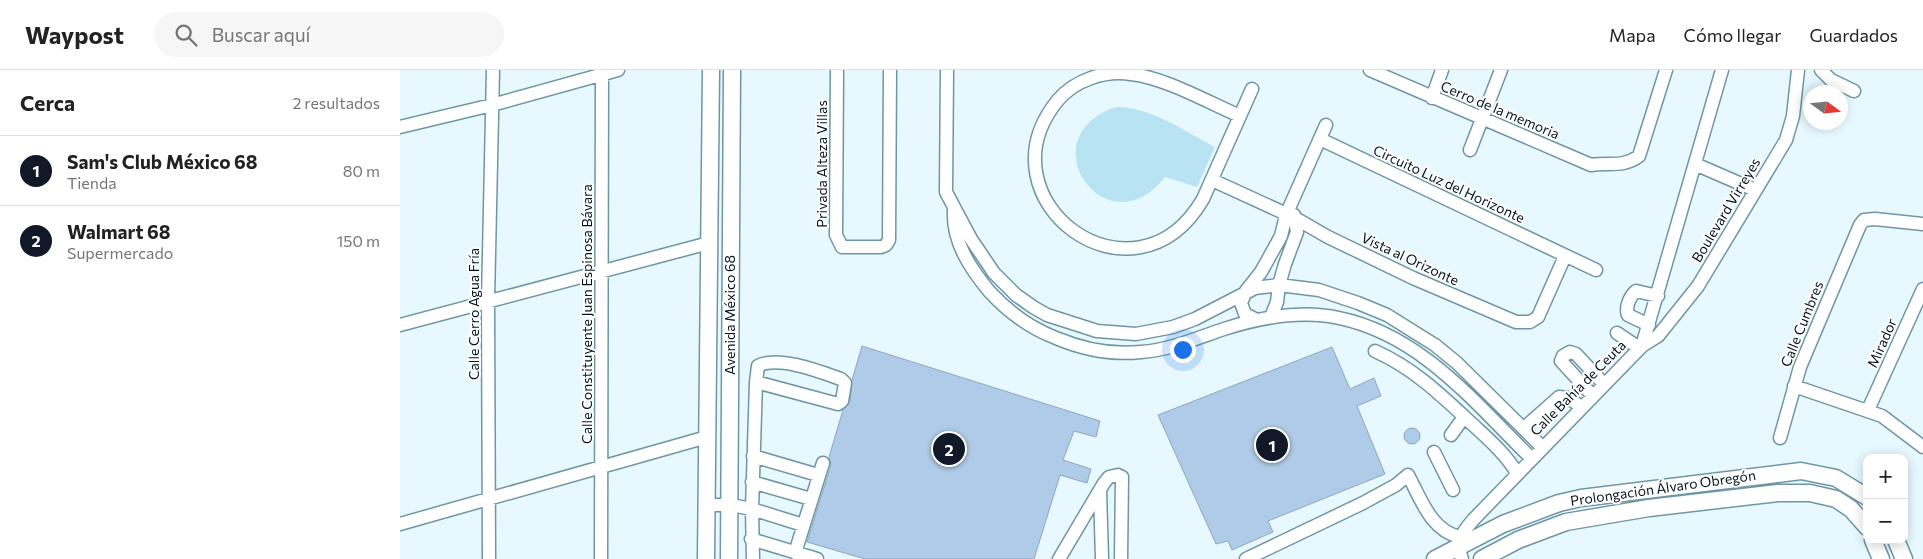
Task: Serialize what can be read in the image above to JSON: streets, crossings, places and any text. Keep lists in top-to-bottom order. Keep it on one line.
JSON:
{"streets":{"main road":["Avenida México 68","Prolongación Álvaro Obregón"],"street":["Cerro de la memoria","Privada Alteza Villas","Circuito Luz del Horizonte","Boulevard Virreyes","Vista al Orizonte","Calle Cerro Agua Fría","Calle Constituyente Juan Espinosa Bávara","Calle Cumbres","Mirador","Calle Bahía de Ceuta"]},"crossings":[["Circuito Luz del Horizonte","Vista al Orizonte"],["Boulevard Virreyes","Calle Bahía de Ceuta"],["Calle Bahía de Ceuta","Prolongación Álvaro Obregón"]],"north":"right","page":{"header":"Waypost","search":"Buscar aquí","nav":["Mapa","Cómo llegar","Guardados"],"heading":["Cerca","2 resultados"],"list":[{"mark":"1","name":"Sam's Club México 68","note":"Tienda","value":"80 m"},{"mark":"2","name":"Walmart 68","note":"Supermercado","value":"150 m"}],"pins":["1","2"],"map_buttons":["+","−"]}}
